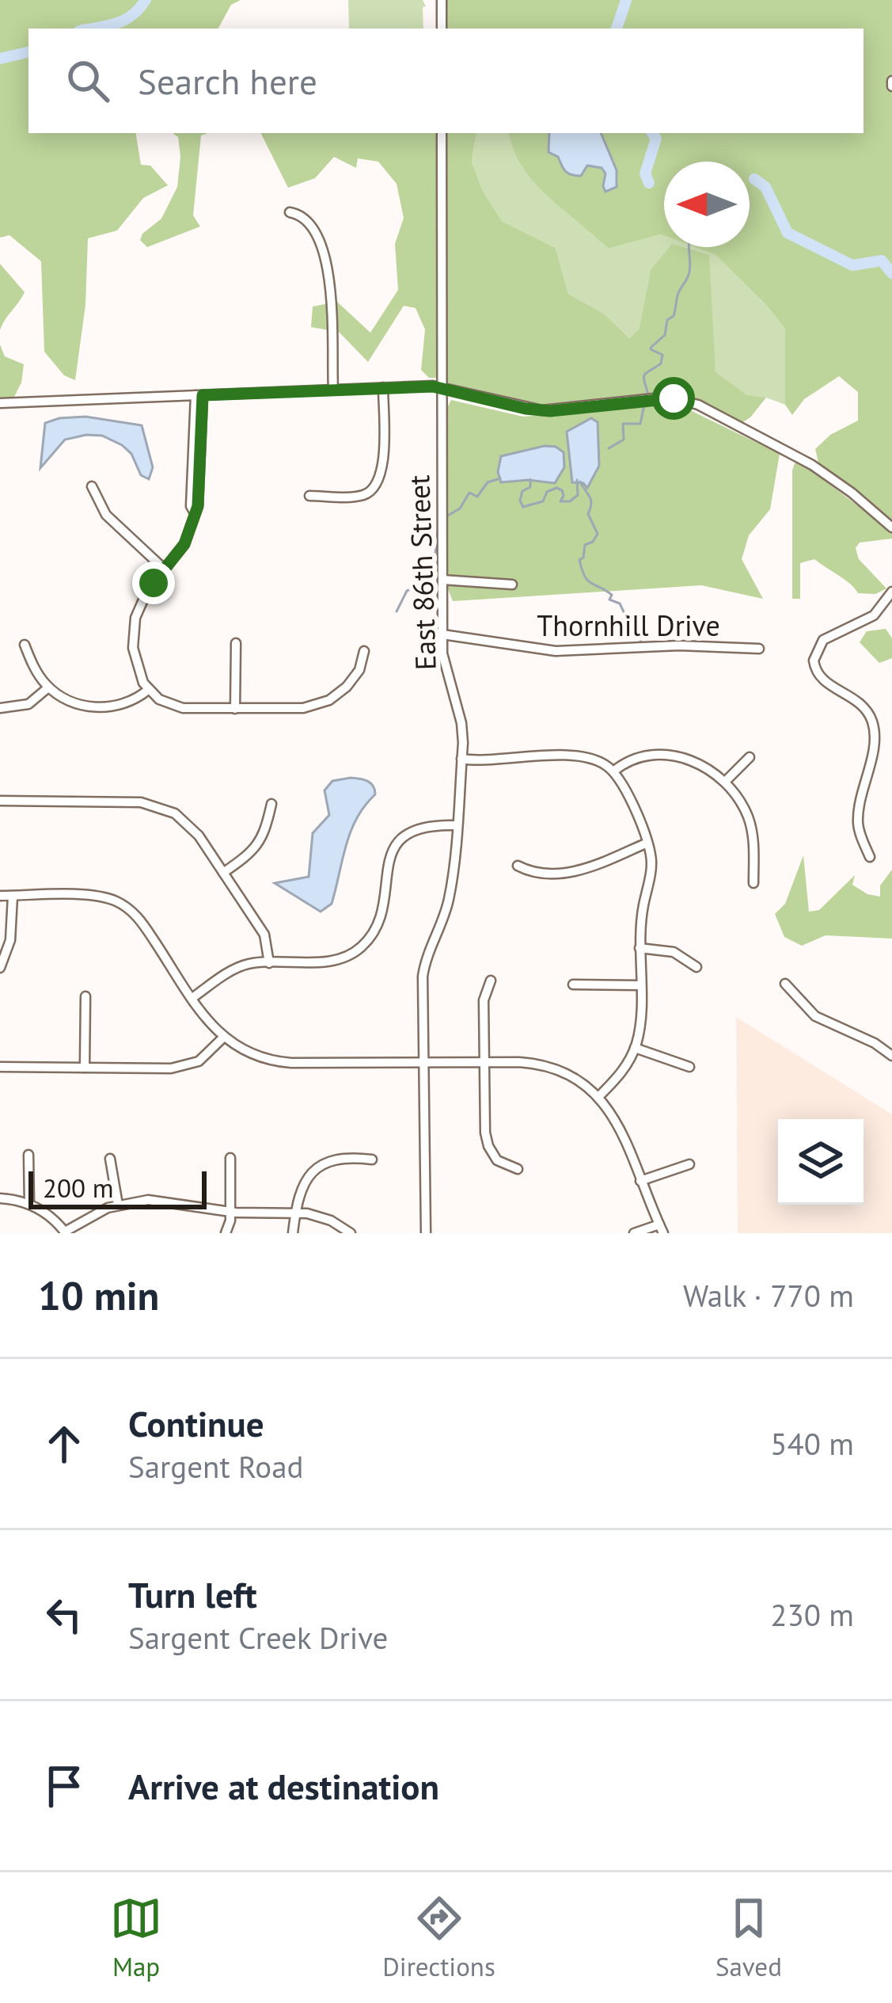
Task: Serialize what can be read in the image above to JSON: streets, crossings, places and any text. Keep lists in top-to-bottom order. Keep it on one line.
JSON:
{"streets":{"street":["East 86th Street","Thornhill Drive"]},"crossings":[["East 86th Street","Thornhill Drive"]],"scale_bar":"200 m","north":"left","page":{"search":"Search here","scale":"200 m","heading":["10 min","Walk · 770 m"],"list":[["Continue","Sargent Road","540 m"],["Turn left","Sargent Creek Drive","230 m"],"Arrive at destination"],"nav":["Map","Directions","Saved"]}}
